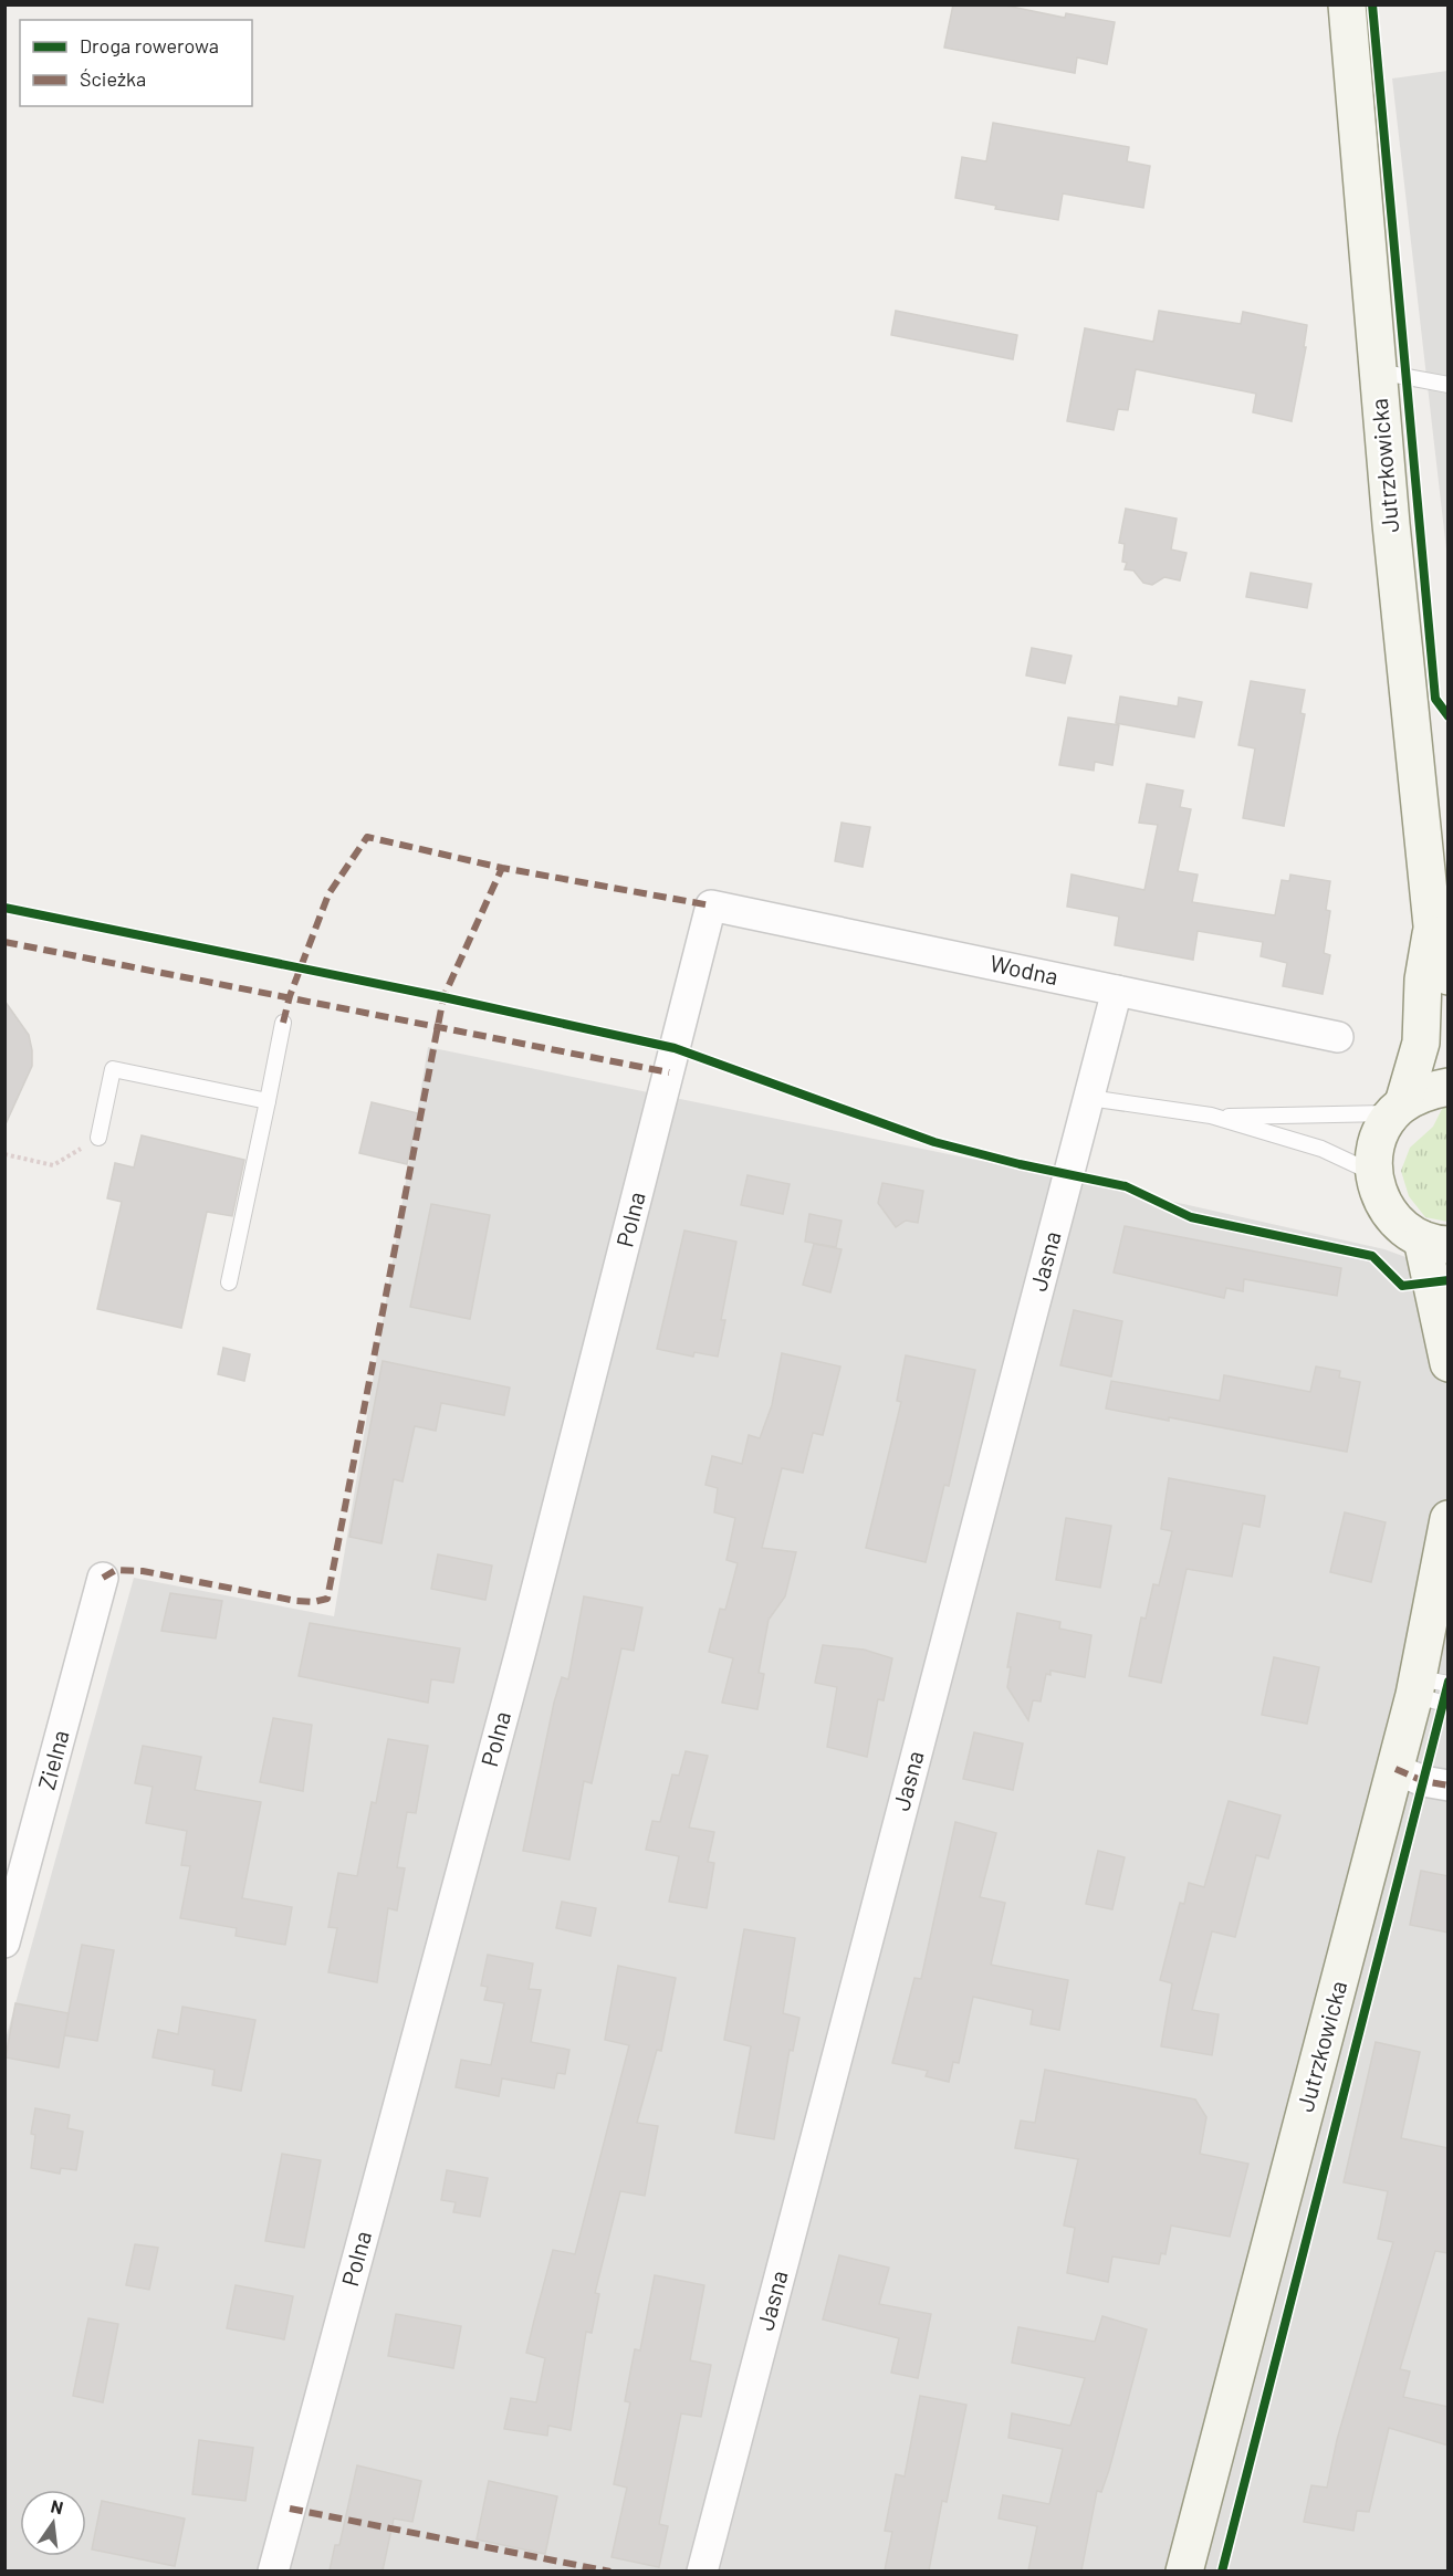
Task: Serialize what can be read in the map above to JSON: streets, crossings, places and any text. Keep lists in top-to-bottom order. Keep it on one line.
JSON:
{"streets":{"main road":["Jutrzkowicka"],"street":["Wodna","Polna","Jasna","Zielna"]},"crossings":[["Wodna","Polna"],["Wodna","Jasna"]],"legend":["Droga rowerowa","Ścieżka"],"north":"top"}
